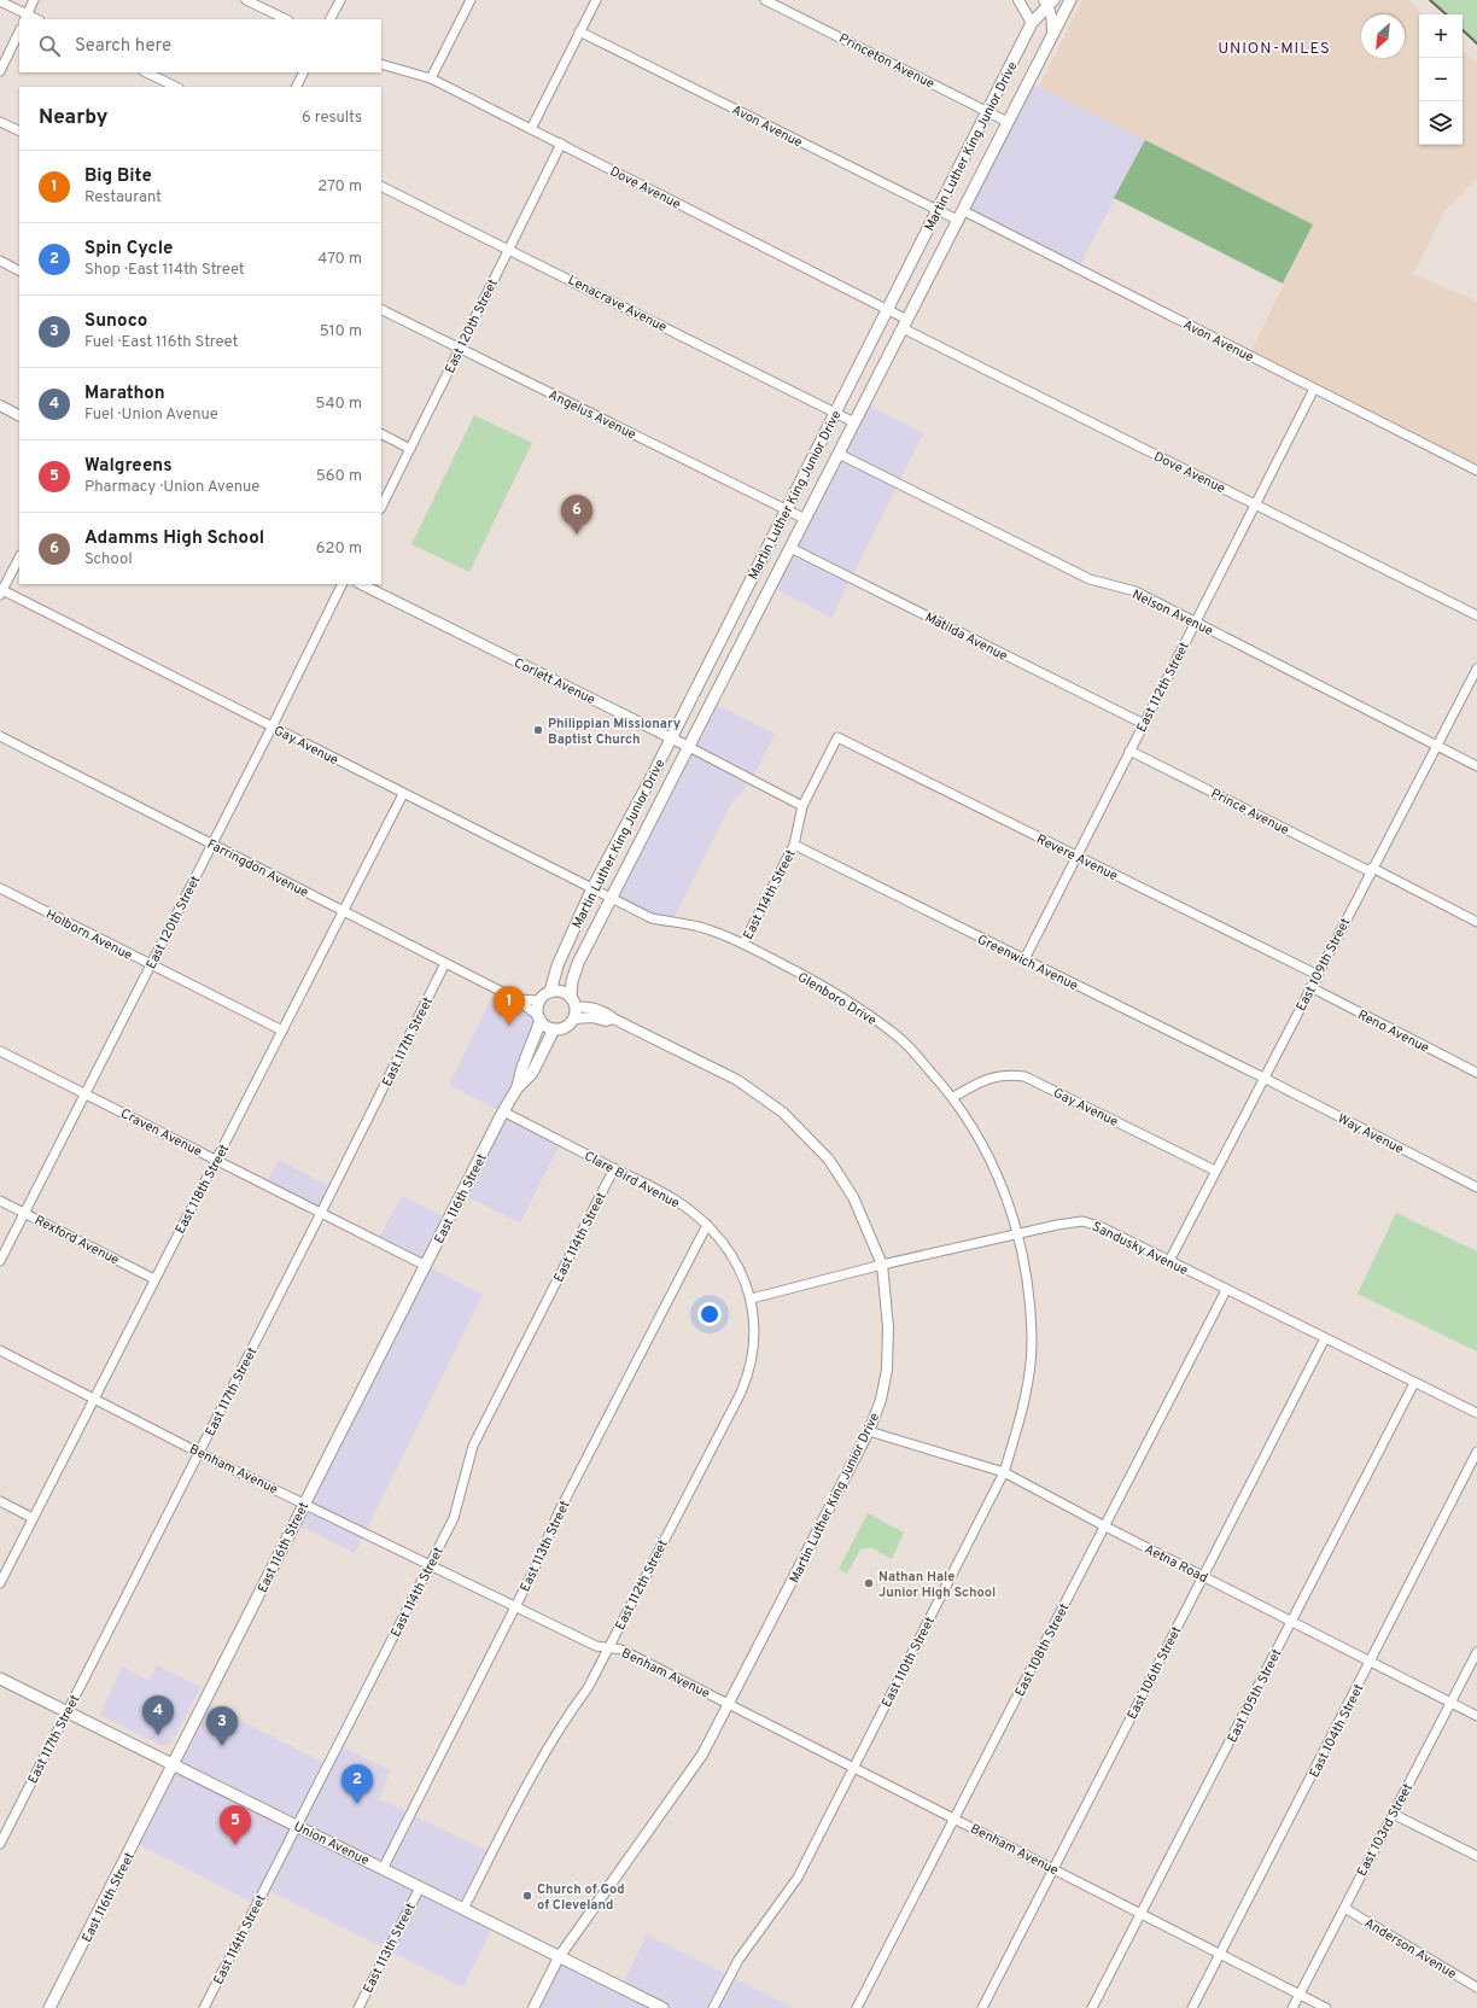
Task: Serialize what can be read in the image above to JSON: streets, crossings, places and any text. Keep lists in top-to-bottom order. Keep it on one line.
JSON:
{"streets":{"main road":["Martin Luther King Junior Drive","East 116th Street","Union Avenue"],"street":["Princeton Avenue","Avon Avenue","Dove Avenue","Lenacrave Avenue","East 120th Street","Angelus Avenue","Nelson Avenue","Matilda Avenue","Corlett Avenue","East 112th Street","Gay Avenue","Prince Avenue","Revere Avenue","Farringdon Avenue","East 114th Street","Holborn Avenue","Greenwich Avenue","East 109th Street","Glenboro Drive","Reno Avenue","East 117th Street","Craven Avenue","Way Avenue","Clare Bird Avenue","East 118th Street","Rexford Avenue","Sandusky Avenue","Benham Avenue","East 113th Street","Aetna Road","East 108th Street","East 110th Street","East 106th Street","East 105th Street","East 104th Street","East 103rd Street","Anderson Avenue"]},"crossings":[["Princeton Avenue","Martin Luther King Junior Drive"],["Avon Avenue","Martin Luther King Junior Drive"],["Avon Avenue","East 112th Street"],["Martin Luther King Junior Drive","Dove Avenue"],["Martin Luther King Junior Drive","Lenacrave Avenue"],["Martin Luther King Junior Drive","Angelus Avenue"],["Martin Luther King Junior Drive","Nelson Avenue"],["Martin Luther King Junior Drive","Matilda Avenue"],["Martin Luther King Junior Drive","Corlett Avenue"],["Martin Luther King Junior Drive","Gay Avenue"],["Martin Luther King Junior Drive","Farringdon Avenue"],["Martin Luther King Junior Drive","Glenboro Drive"],["Martin Luther King Junior Drive","East 116th Street"],["Martin Luther King Junior Drive","Sandusky Avenue"],["Martin Luther King Junior Drive","Benham Avenue"],["Martin Luther King Junior Drive","Aetna Road"],["Martin Luther King Junior Drive","Union Avenue"],["Dove Avenue","East 120th Street"],["Dove Avenue","East 112th Street"],["Lenacrave Avenue","East 120th Street"],["East 120th Street","Angelus Avenue"],["East 120th Street","Gay Avenue"],["East 120th Street","Farringdon Avenue"],["East 120th Street","Holborn Avenue"],["East 120th Street","Craven Avenue"],["East 120th Street","Rexford Avenue"],["Nelson Avenue","East 112th Street"],["Nelson Avenue","East 109th Street"],["Matilda Avenue","East 112th Street"],["Corlett Avenue","East 114th Street"],["East 112th Street","Prince Avenue"],["East 112th Street","Revere Avenue"],["East 112th Street","Greenwich Avenue"],["East 112th Street","Clare Bird Avenue"],["East 112th Street","Sandusky Avenue"],["East 112th Street","Benham Avenue"],["East 112th Street","Union Avenue"],["Gay Avenue","East 109th Street"],["Gay Avenue","Glenboro Drive"],["Gay Avenue","East 118th Street"],["Prince Avenue","East 109th Street"],["Revere Avenue","East 114th Street"],["Revere Avenue","East 109th Street"],["Farringdon Avenue","East 117th Street"],["Farringdon Avenue","East 118th Street"],["Farringdon Avenue","East 116th Street"],["East 114th Street","Greenwich Avenue"],["East 114th Street","Glenboro Drive"],["East 114th Street","Clare Bird Avenue"],["East 114th Street","Benham Avenue"],["East 114th Street","Union Avenue"],["Holborn Avenue","East 118th Street"],["Greenwich Avenue","East 109th Street"],["Greenwich Avenue","Way Avenue"],["East 109th Street","Reno Avenue"],["East 109th Street","Way Avenue"],["East 109th Street","Sandusky Avenue"],["Glenboro Drive","Sandusky Avenue"],["Glenboro Drive","East 110th Street"],["East 117th Street","Craven Avenue"],["East 117th Street","Benham Avenue"],["East 117th Street","Union Avenue"],["Craven Avenue","East 118th Street"],["Craven Avenue","East 116th Street"],["Clare Bird Avenue","East 116th Street"],["Clare Bird Avenue","Sandusky Avenue"],["Clare Bird Avenue","East 113th Street"],["East 118th Street","Rexford Avenue"],["East 118th Street","Benham Avenue"],["East 116th Street","Benham Avenue"],["East 116th Street","Union Avenue"],["Sandusky Avenue","East 108th Street"],["Sandusky Avenue","East 110th Street"],["Sandusky Avenue","East 106th Street"],["Sandusky Avenue","East 105th Street"],["Benham Avenue","East 113th Street"],["Benham Avenue","East 108th Street"],["Benham Avenue","East 110th Street"],["Benham Avenue","East 106th Street"],["Benham Avenue","East 105th Street"],["Benham Avenue","East 104th Street"],["Benham Avenue","East 103rd Street"],["East 113th Street","Union Avenue"],["Aetna Road","East 108th Street"],["Aetna Road","East 110th Street"],["Aetna Road","East 106th Street"],["Aetna Road","East 105th Street"],["Aetna Road","East 104th Street"],["Aetna Road","East 103rd Street"],["East 103rd Street","Anderson Avenue"]],"districts":["UNION-MILES"],"places":["Philippian Missionary Baptist Church","Nathan Hale Junior High School","Church of God of Cleveland"],"north":"bottom left","page":{"map_buttons":["+","−"],"search":"Search here","heading":["Nearby","6 results"],"list":[{"mark":"1","name":"Big Bite","note":"Restaurant","value":"270 m"},{"mark":"2","name":"Spin Cycle","note":"Shop · East 114th Street","value":"470 m"},{"mark":"3","name":"Sunoco","note":"Fuel · East 116th Street","value":"510 m"},{"mark":"4","name":"Marathon","note":"Fuel · Union Avenue","value":"540 m"},{"mark":"5","name":"Walgreens","note":"Pharmacy · Union Avenue","value":"560 m"},{"mark":"6","name":"Adamms High School","note":"School","value":"620 m"}],"pins":["6","1","4","3","2","5"]}}
